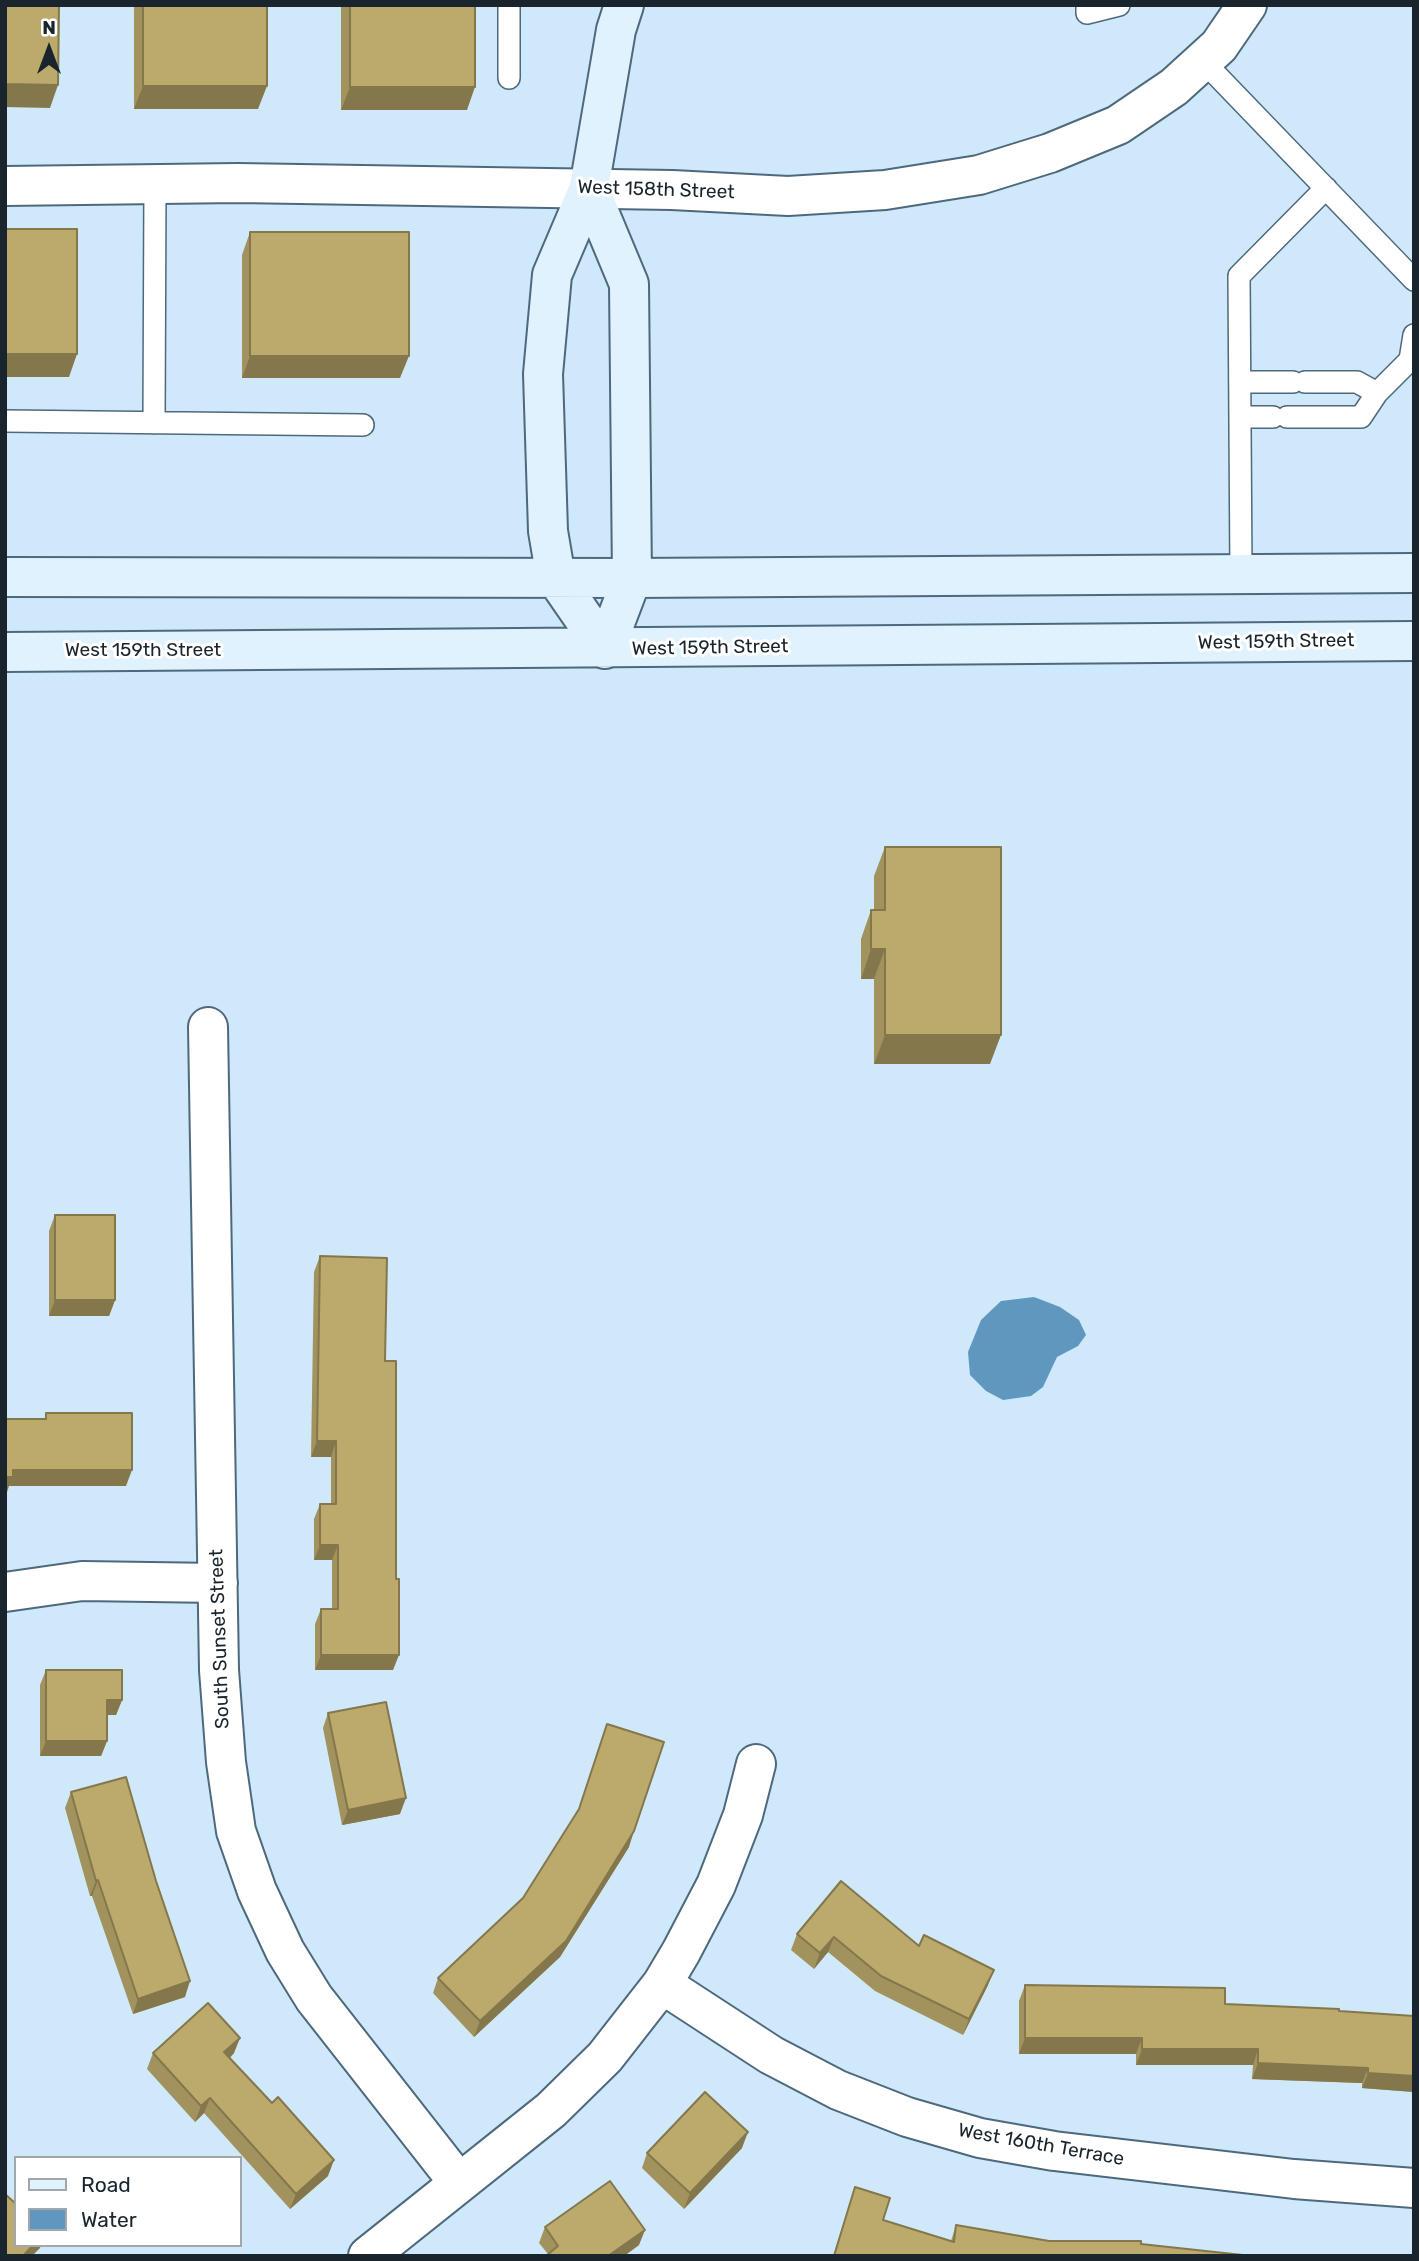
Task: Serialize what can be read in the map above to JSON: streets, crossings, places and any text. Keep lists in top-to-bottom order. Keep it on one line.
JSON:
{"streets":{"main road":["West 159th Street"],"street":["West 158th Street","South Sunset Street","West 160th Terrace"]},"legend":["Road","Water"],"north":"top"}
